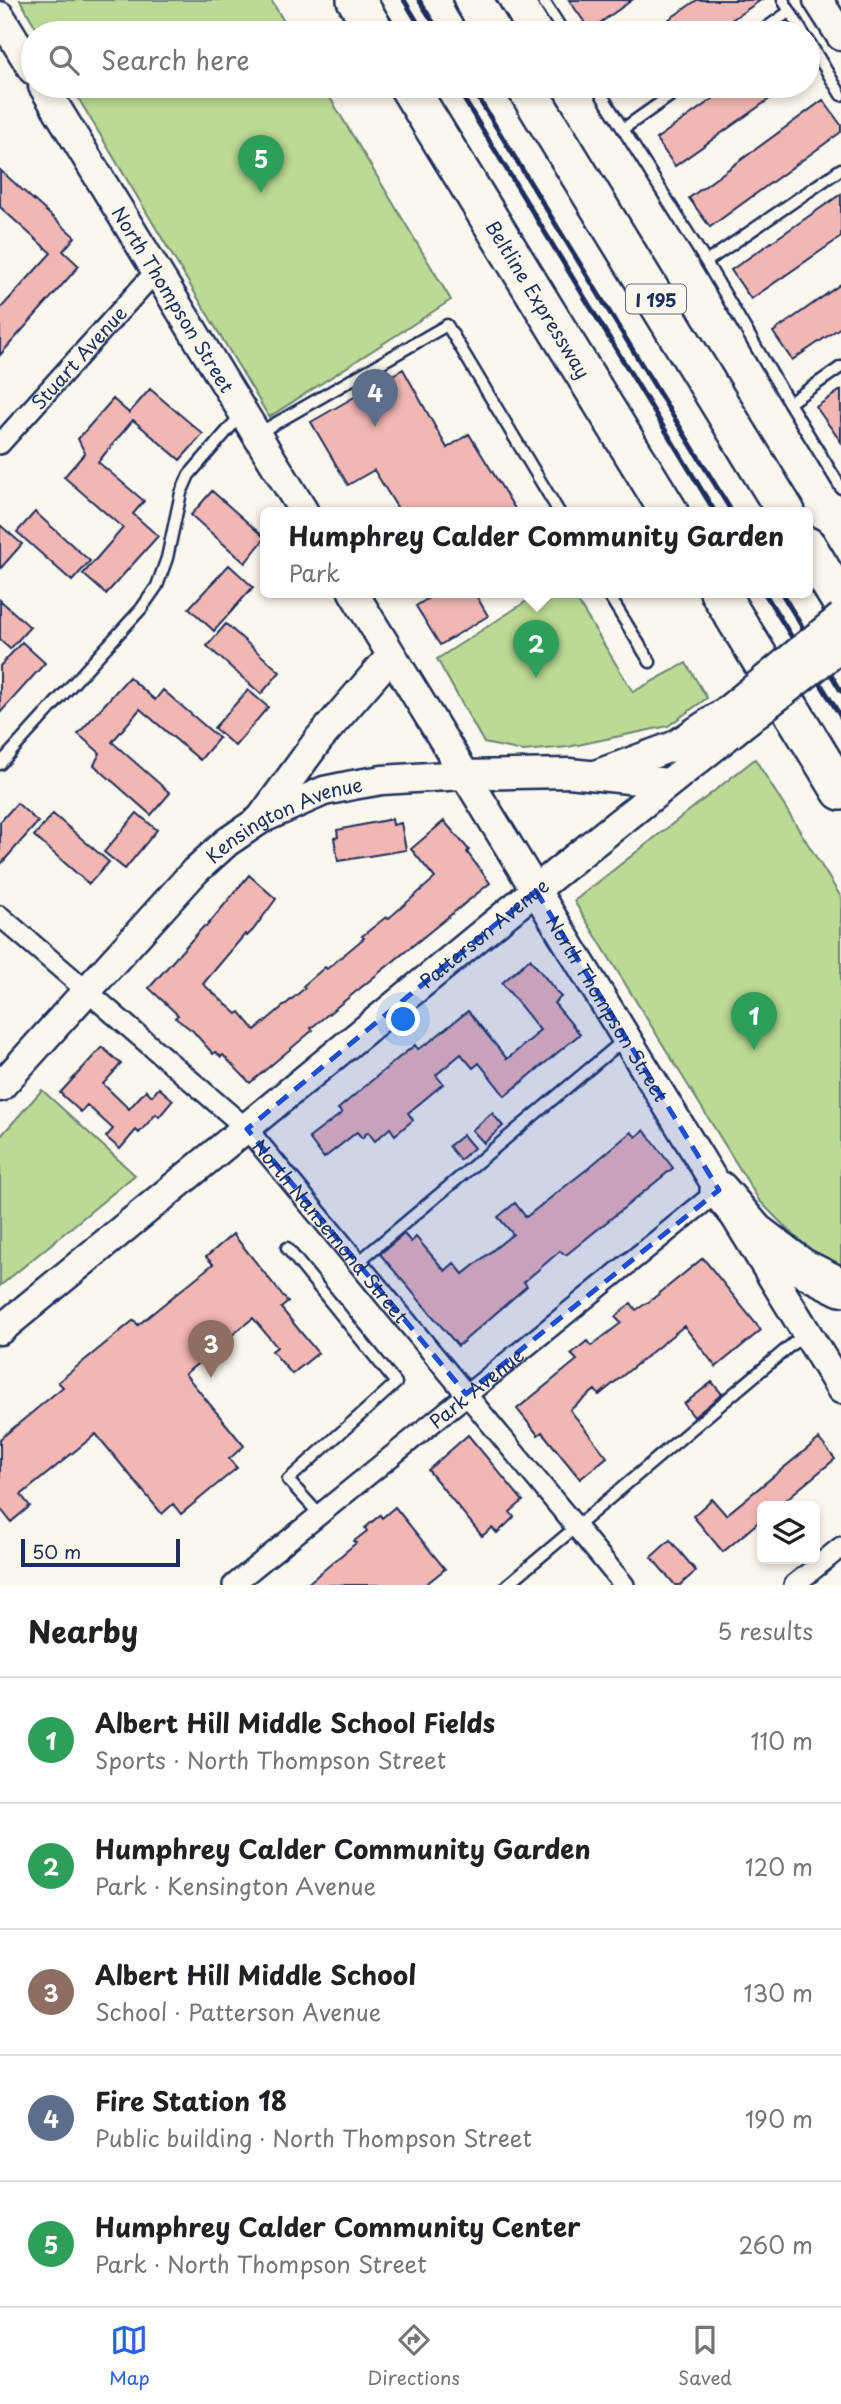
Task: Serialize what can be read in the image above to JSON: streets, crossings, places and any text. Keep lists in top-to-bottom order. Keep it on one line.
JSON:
{"streets":{"highway":["Beltline Expressway","I 195"],"main road":["North Thompson Street","Kensington Avenue","Patterson Avenue"],"street":["Stuart Avenue","North Nansemond Street","Park Avenue"]},"crossings":[["North Thompson Street","Stuart Avenue"],["North Thompson Street","Kensington Avenue"],["North Thompson Street","Patterson Avenue"],["North Thompson Street","Park Avenue"],["Kensington Avenue","Patterson Avenue"],["Kensington Avenue","North Nansemond Street"],["Patterson Avenue","North Nansemond Street"],["North Nansemond Street","Park Avenue"]],"scale_bar":"50 m","page":{"search":"Search here","pins":["5","4","2","1","3"],"popup":["Humphrey Calder Community Garden","Park"],"scale":"50 m","heading":["Nearby","5 results"],"list":[{"mark":"1","name":"Albert Hill Middle School Fields","note":"Sports · North Thompson Street","value":"110 m"},{"mark":"2","name":"Humphrey Calder Community Garden","note":"Park · Kensington Avenue","value":"120 m"},{"mark":"3","name":"Albert Hill Middle School","note":"School · Patterson Avenue","value":"130 m"},{"mark":"4","name":"Fire Station 18","note":"Public building · North Thompson Street","value":"190 m"},{"mark":"5","name":"Humphrey Calder Community Center","note":"Park · North Thompson Street","value":"260 m"}],"nav":["Map","Directions","Saved"]}}
